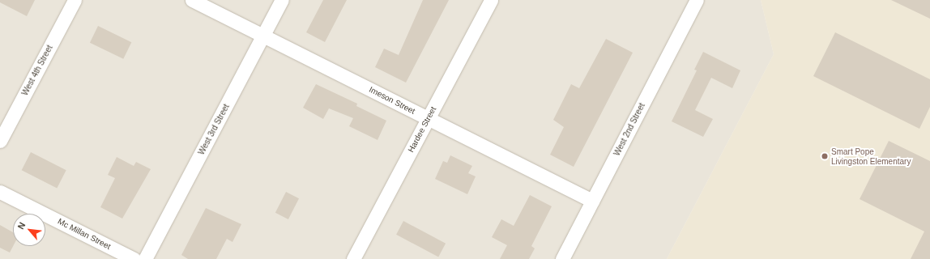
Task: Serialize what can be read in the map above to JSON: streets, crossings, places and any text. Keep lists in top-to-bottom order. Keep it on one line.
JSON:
{"streets":{"street":["West 4th Street","Imeson Street","West 3rd Street","Hardee Street","West 2nd Street","Mc Millan Street"]},"crossings":[["Imeson Street","West 3rd Street"],["Imeson Street","Hardee Street"],["Imeson Street","West 2nd Street"]],"places":["Smart Pope Livingston Elementary"],"north":"top left"}
